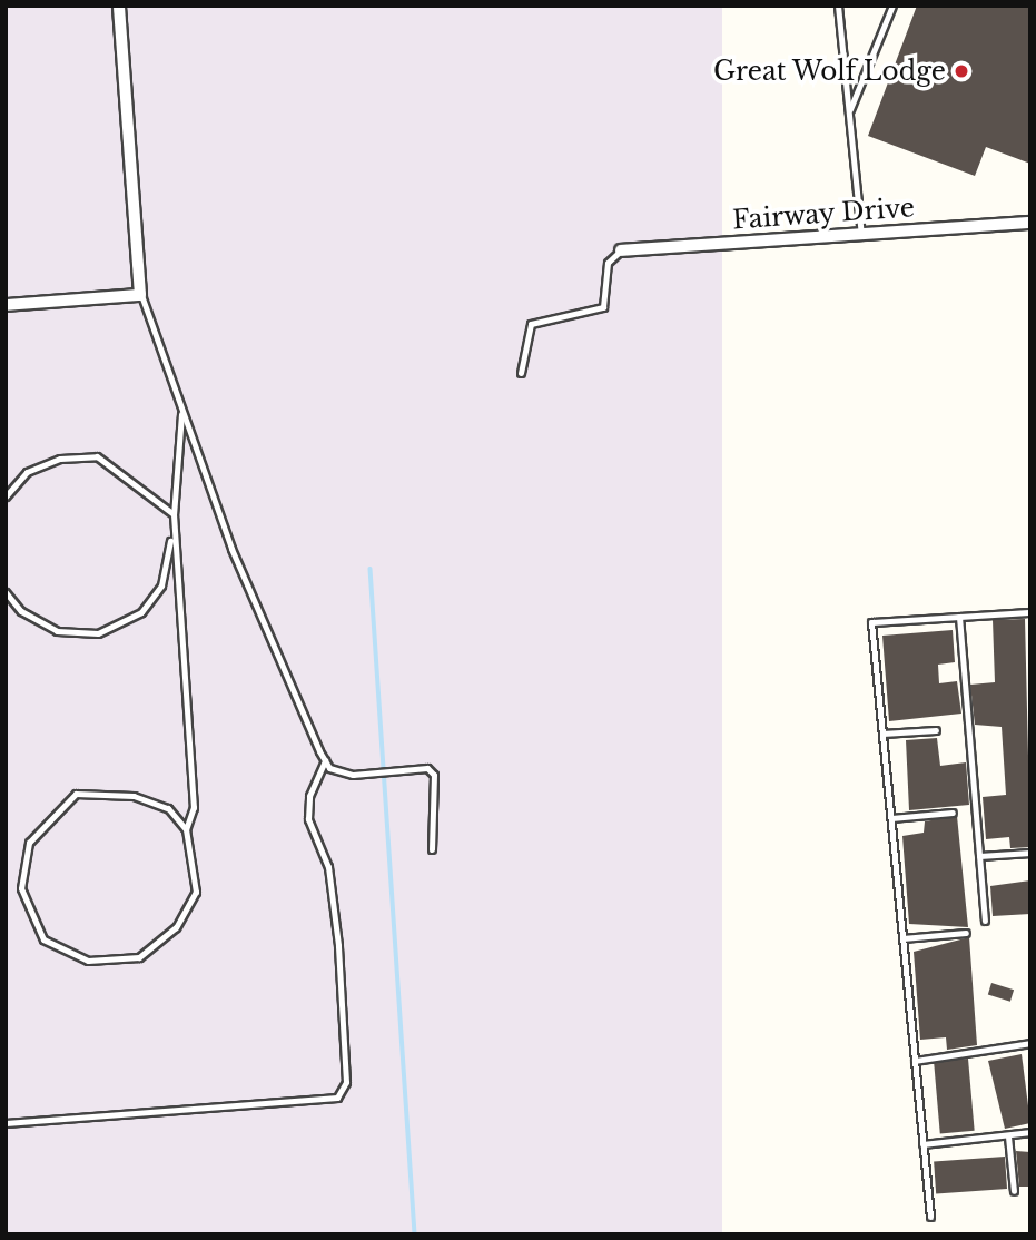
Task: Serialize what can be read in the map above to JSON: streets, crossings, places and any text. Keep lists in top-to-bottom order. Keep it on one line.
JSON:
{"streets":{"street":["Fairway Drive"]},"places":["Great Wolf Lodge"]}
